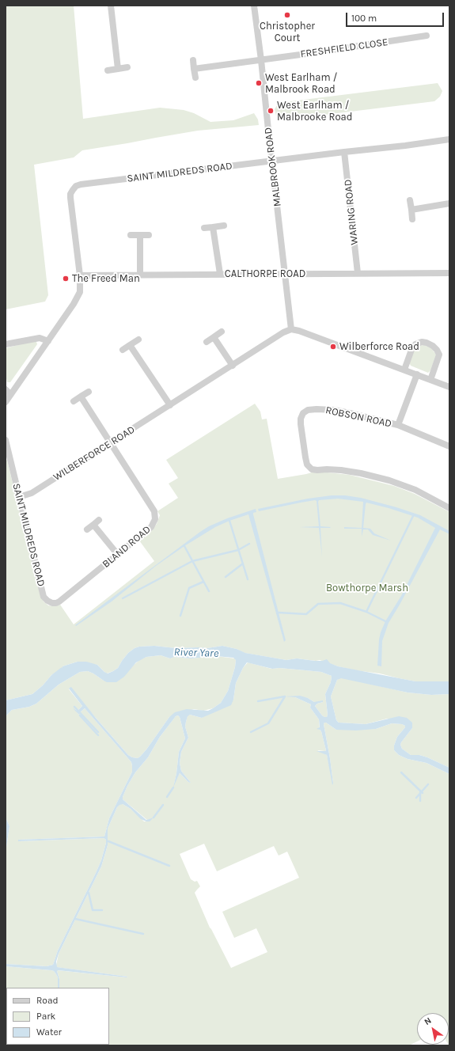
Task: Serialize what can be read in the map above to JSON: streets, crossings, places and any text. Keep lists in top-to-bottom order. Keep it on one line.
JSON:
{"streets":{"street":["FRESHFIELD CLOSE","MALBROOK ROAD","SAINT MILDREDS ROAD","WARING ROAD","CALTHORPE ROAD","ROBSON ROAD","WILBERFORCE ROAD","BLAND ROAD"]},"crossings":[["FRESHFIELD CLOSE","MALBROOK ROAD"],["MALBROOK ROAD","SAINT MILDREDS ROAD"],["MALBROOK ROAD","CALTHORPE ROAD"],["MALBROOK ROAD","WILBERFORCE ROAD"],["SAINT MILDREDS ROAD","WARING ROAD"],["SAINT MILDREDS ROAD","CALTHORPE ROAD"],["SAINT MILDREDS ROAD","WILBERFORCE ROAD"],["SAINT MILDREDS ROAD","BLAND ROAD"],["WARING ROAD","CALTHORPE ROAD"],["WILBERFORCE ROAD","BLAND ROAD"]],"water":["River Yare"],"parks":["Bowthorpe Marsh"],"places":["Christopher Court","West Earlham / Malbrook Road","West Earlham / Malbrooke Road","The Freed Man","Wilberforce Road"],"legend":["Road","Park","Water"],"scale_bar":"100 m","north":"top left"}
